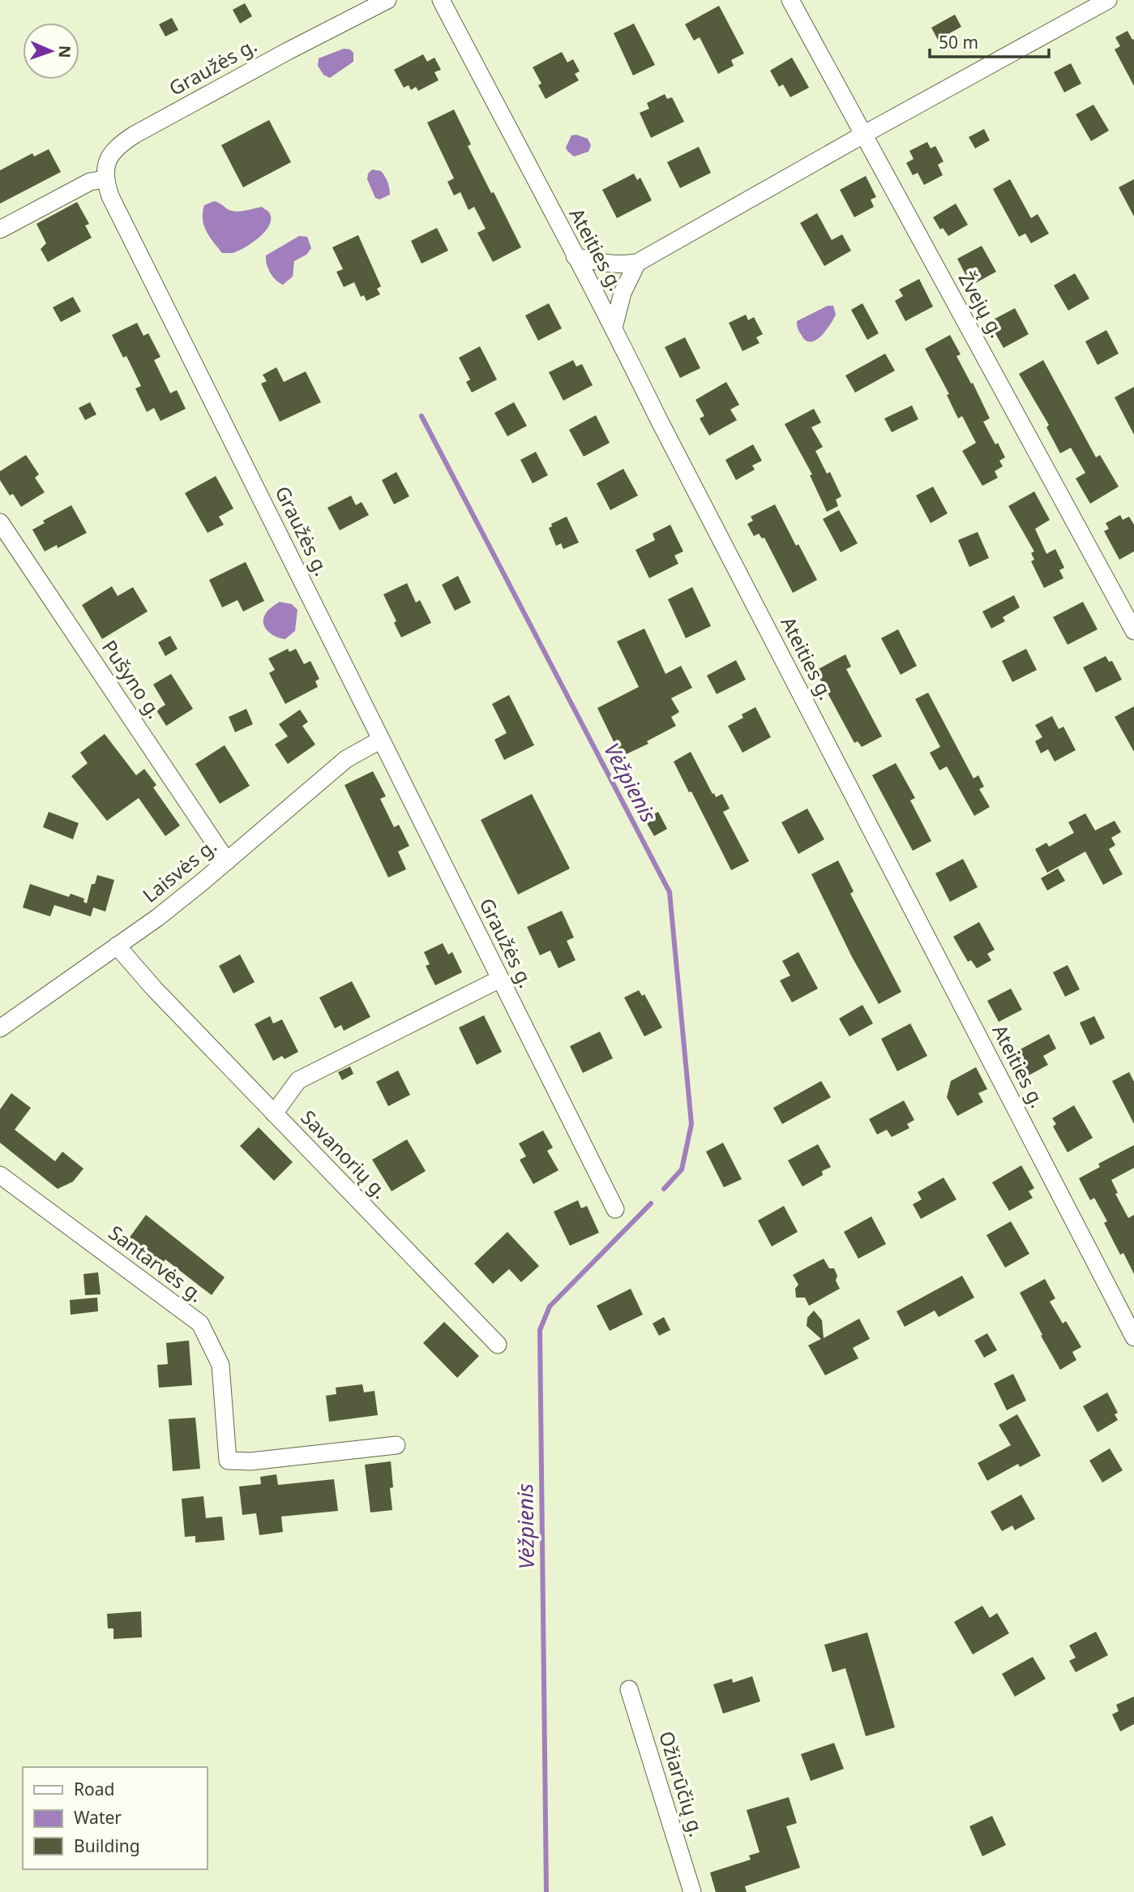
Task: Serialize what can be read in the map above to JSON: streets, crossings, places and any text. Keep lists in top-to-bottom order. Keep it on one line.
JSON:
{"streets":{"street":["Graužės g.","Ateities g.","Žvejų g.","Pušyno g.","Laisvės g.","Savanorių g.","Santarvės g.","Ožiarūčių g."]},"crossings":[["Graužės g.","Laisvės g."],["Graužės g.","Savanorių g."],["Pušyno g.","Laisvės g."]],"water":["Vėžpienis"],"legend":["Road","Water","Building"],"scale_bar":"50 m","north":"right"}
